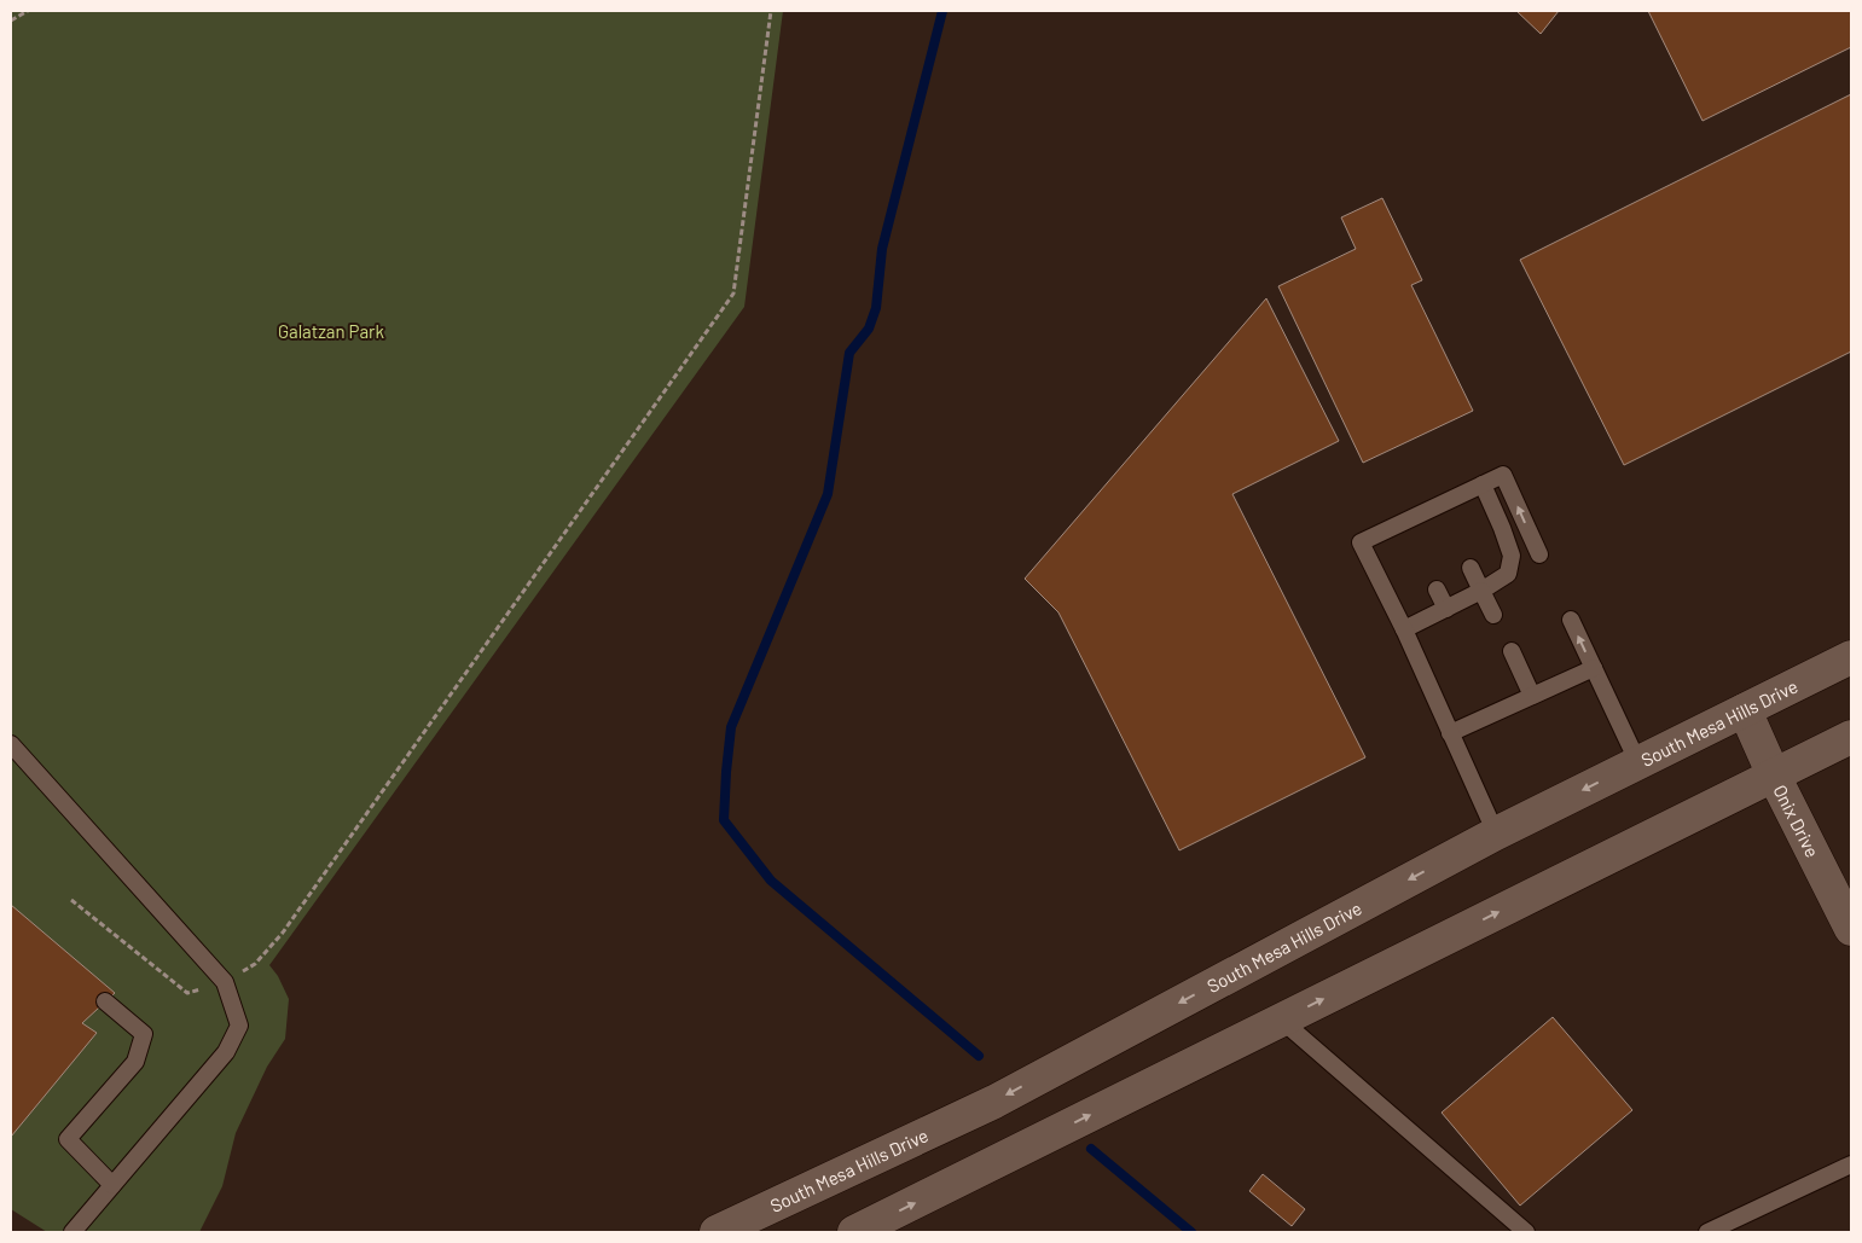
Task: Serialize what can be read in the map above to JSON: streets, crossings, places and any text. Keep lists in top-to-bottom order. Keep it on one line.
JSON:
{"streets":{"street":["South Mesa Hills Drive","Onix Drive"]},"crossings":[["South Mesa Hills Drive","Onix Drive"]],"parks":["Galatzan Park"]}
